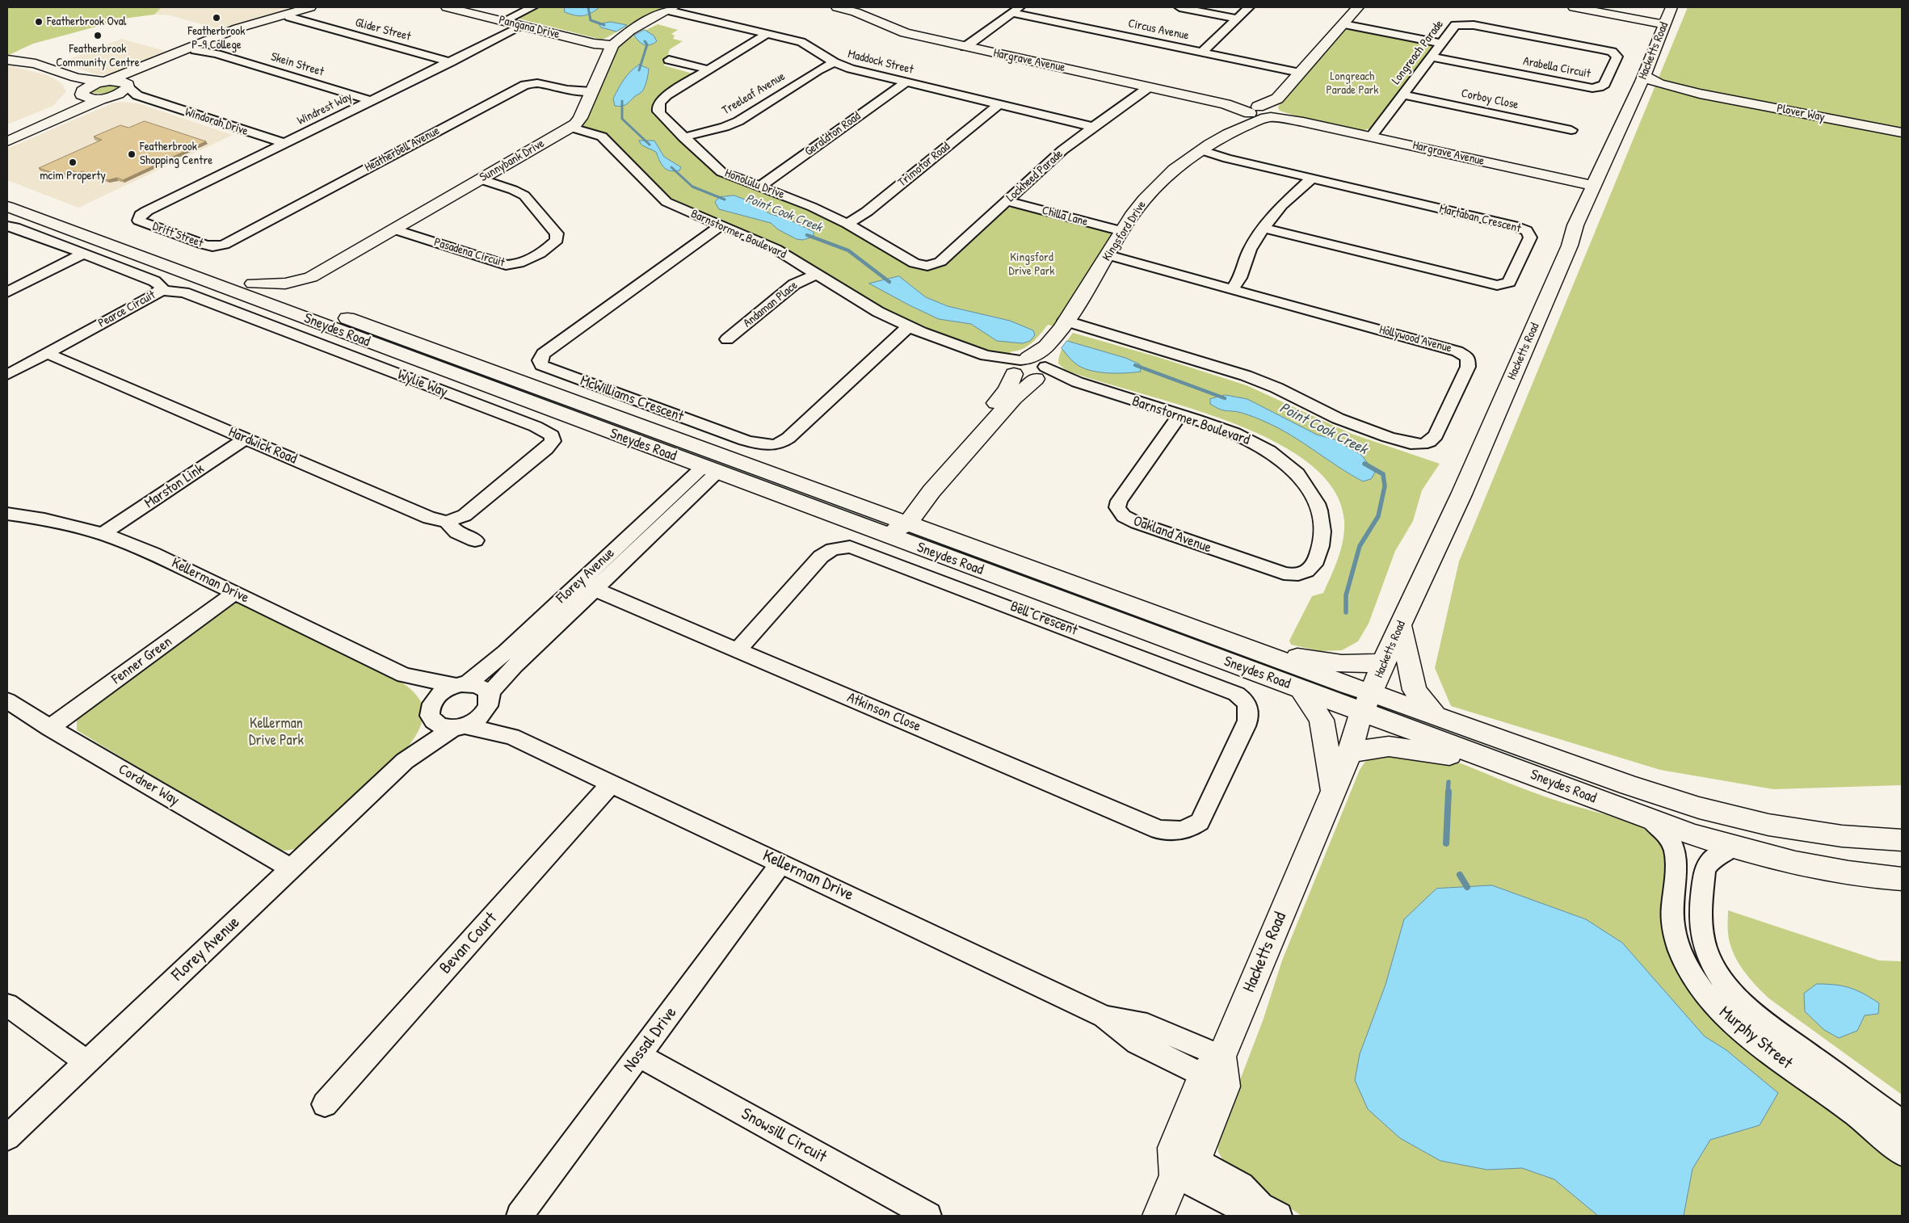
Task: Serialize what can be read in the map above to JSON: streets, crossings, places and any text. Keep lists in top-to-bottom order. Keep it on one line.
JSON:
{"streets":{"street":["Pangana Drive","Glider Street","Circus Avenue","Hacketts Road","Longreach Parade","Hargrave Avenue","Maddock Street","Skein Street","Arabella Circuit","Treeleaf Avenue","Corboy Close","Windrest Way","Plover Way","Windorah Drive","Geraldton Road","Heatherbell Avenue","Sunnybank Drive","Trimotor Road","Lockheed Parade","Honolulu Drive","Chilla Lane","Martaban Crescent","Kingsford Drive","Barnstormer Boulevard","Drift Street","Pasadena Circuit","Andaman Place","Pearce Circuit","Sneydes Road","Hollywood Avenue","Wylie Way","McWilliams Crescent","Hardwick Road","Marston Link","Oakland Avenue","Florey Avenue","Kellerman Drive","Bell Crescent","Fenner Green","Atkinson Close","Cordner Way","Bevan Court","Murphy Street","Nossal Drive","Snowsill Circuit"]},"crossings":[["Pangana Drive","Windrest Way"],["Pangana Drive","Sunnybank Drive"],["Glider Street","Windrest Way"],["Circus Avenue","Kingsford Drive"],["Hacketts Road","Hargrave Avenue"],["Hacketts Road","Plover Way"],["Hacketts Road","Sneydes Road"],["Hacketts Road","Kellerman Drive"],["Longreach Parade","Hargrave Avenue"],["Longreach Parade","Arabella Circuit"],["Longreach Parade","Corboy Close"],["Hargrave Avenue","Lockheed Parade"],["Hargrave Avenue","Kingsford Drive"],["Maddock Street","Treeleaf Avenue"],["Maddock Street","Geraldton Road"],["Maddock Street","Sunnybank Drive"],["Maddock Street","Trimotor Road"],["Maddock Street","Lockheed Parade"],["Maddock Street","Honolulu Drive"],["Skein Street","Windrest Way"],["Treeleaf Avenue","Honolulu Drive"],["Windrest Way","Windorah Drive"],["Windrest Way","Drift Street"],["Geraldton Road","Honolulu Drive"],["Heatherbell Avenue","Sunnybank Drive"],["Heatherbell Avenue","Drift Street"],["Sunnybank Drive","Barnstormer Boulevard"],["Sunnybank Drive","Pasadena Circuit"],["Sunnybank Drive","Sneydes Road"],["Trimotor Road","Honolulu Drive"],["Lockheed Parade","Honolulu Drive"],["Lockheed Parade","Chilla Lane"],["Chilla Lane","Kingsford Drive"],["Martaban Crescent","Kingsford Drive"],["Kingsford Drive","Barnstormer Boulevard"],["Kingsford Drive","Hollywood Avenue"],["Barnstormer Boulevard","Andaman Place"],["Barnstormer Boulevard","McWilliams Crescent"],["Barnstormer Boulevard","Oakland Avenue"],["Pearce Circuit","Wylie Way"],["Pearce Circuit","Hardwick Road"],["Sneydes Road","Florey Avenue"],["Sneydes Road","Murphy Street"],["Wylie Way","Hardwick Road"],["Hardwick Road","Marston Link"],["Marston Link","Kellerman Drive"],["Florey Avenue","Kellerman Drive"],["Florey Avenue","Atkinson Close"],["Florey Avenue","Cordner Way"],["Kellerman Drive","Fenner Green"],["Kellerman Drive","Bevan Court"],["Kellerman Drive","Nossal Drive"],["Bell Crescent","Atkinson Close"],["Fenner Green","Cordner Way"],["Nossal Drive","Snowsill Circuit"]],"water":["Point Cook Creek"],"parks":["Longreach Parade Park","Kingsford Drive Park","Kellerman Drive Park"],"places":["Featherbrook P-9 College","Featherbrook Oval","Featherbrook Community Centre","Featherbrook Shopping Centre","mcim Property"]}
